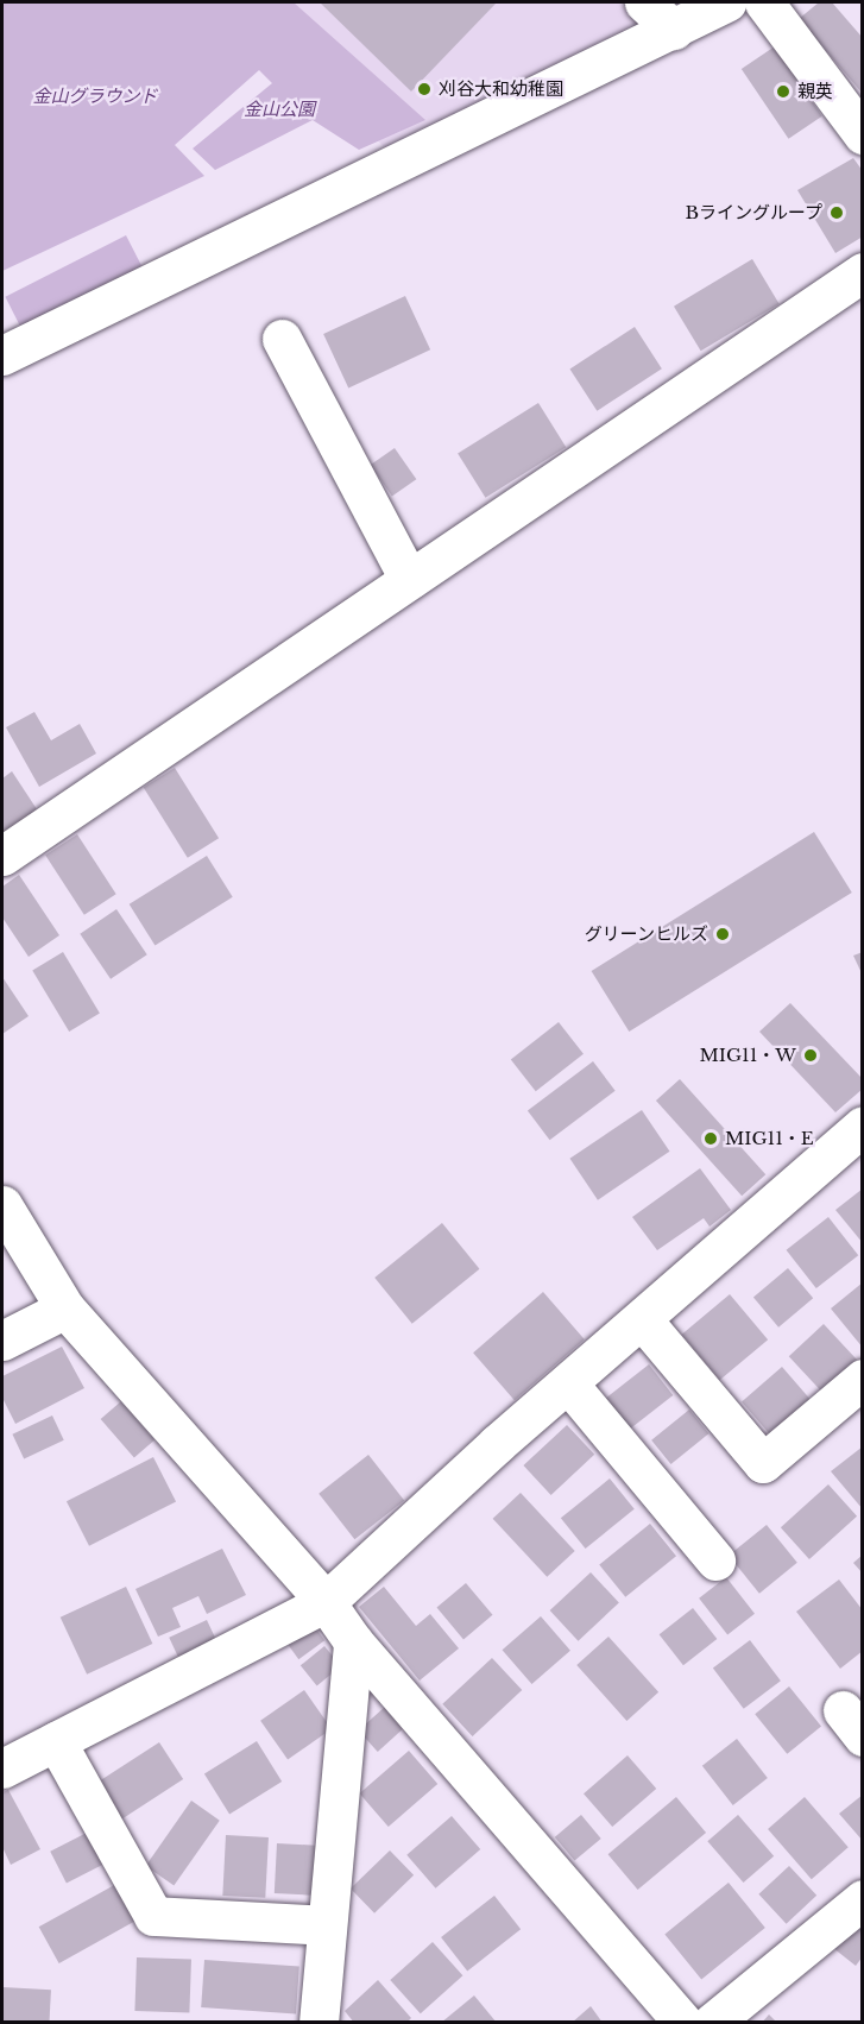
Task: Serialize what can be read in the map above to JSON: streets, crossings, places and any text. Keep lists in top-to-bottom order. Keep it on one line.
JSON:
{"parks":["金山グラウンド","金山公園"],"places":["刈谷大和幼稚園","親英","Bライングループ","グリーンヒルズ","MIG11・W","MIG11・E"]}
